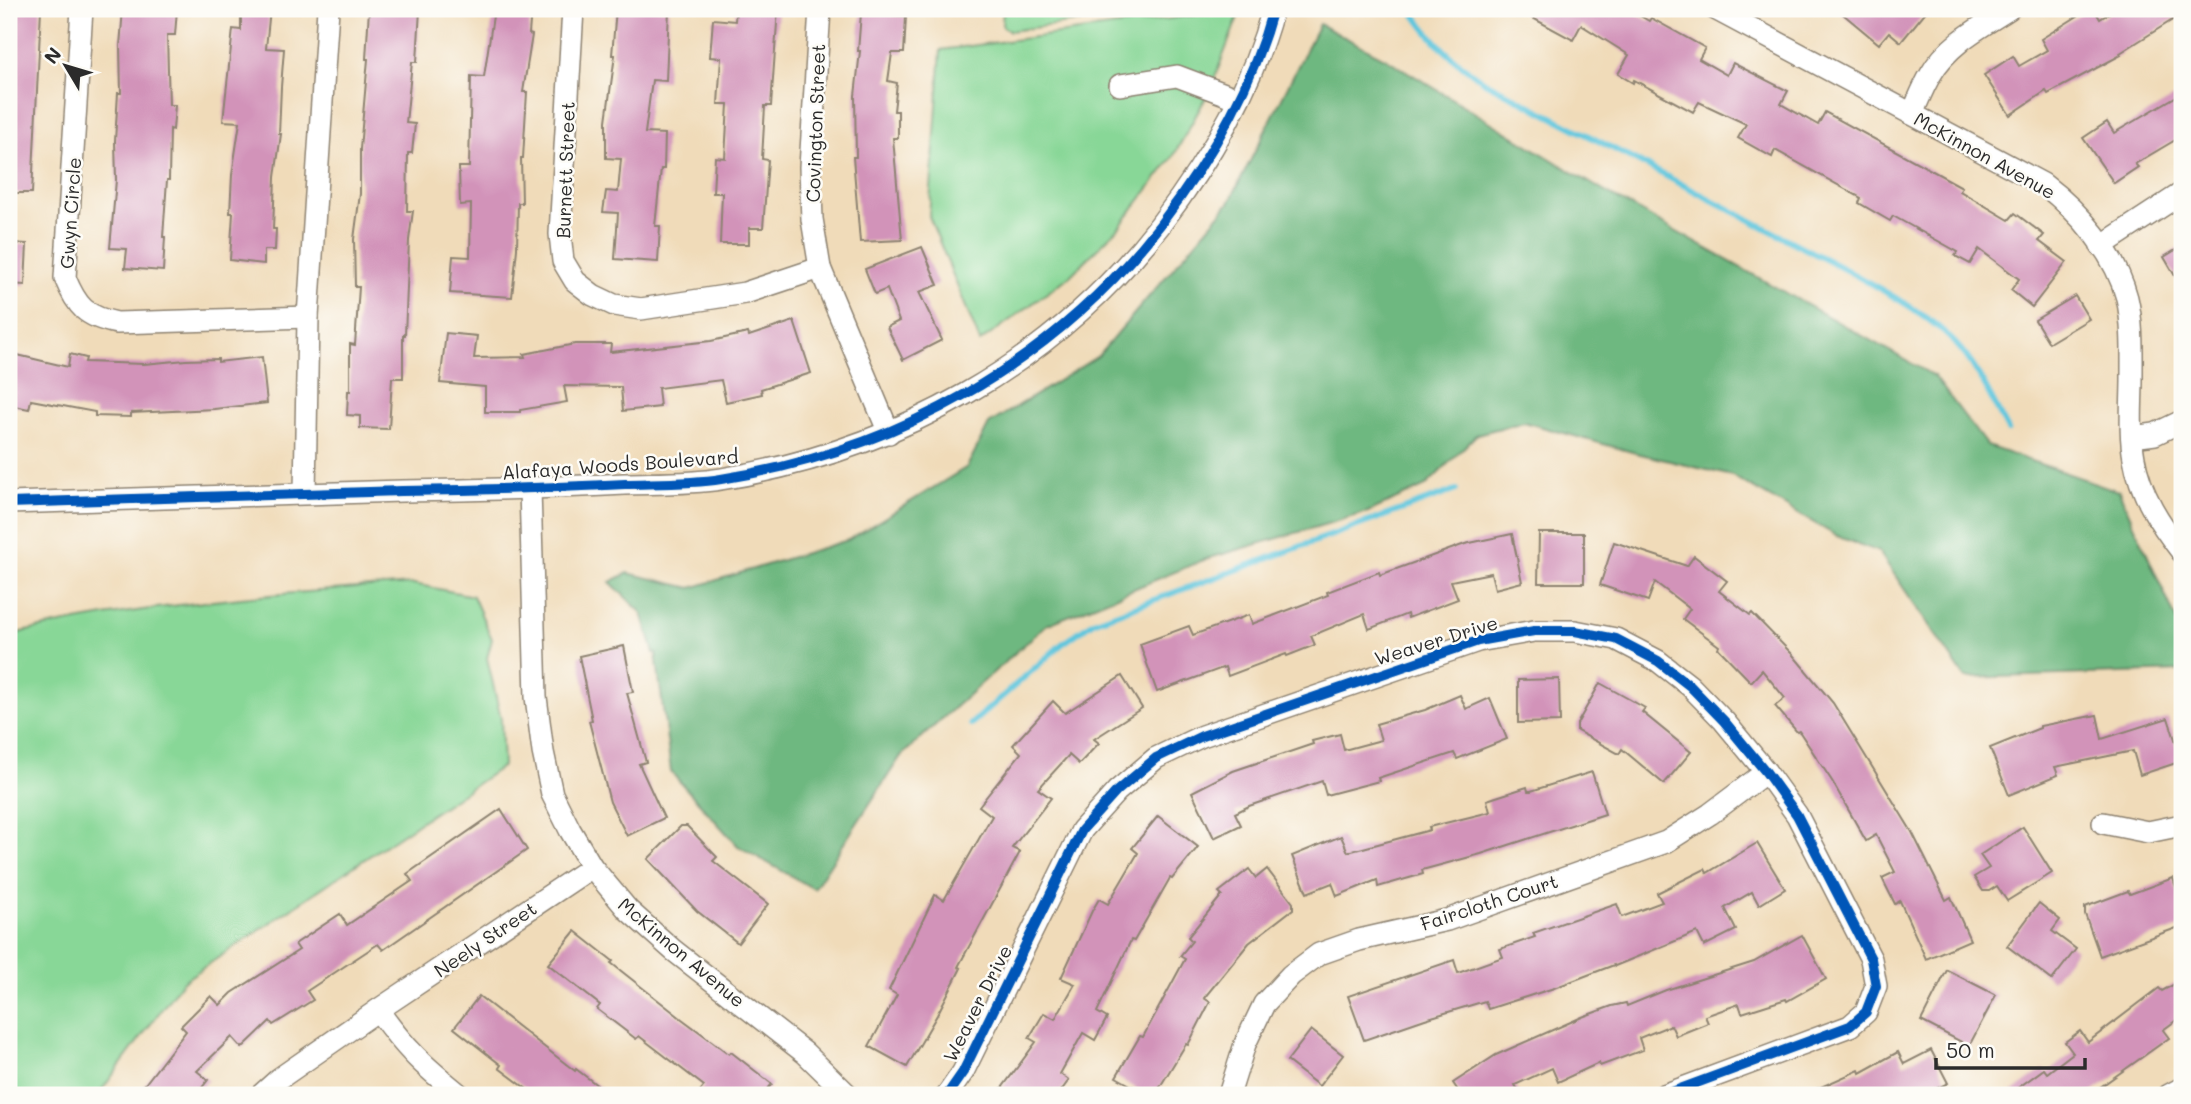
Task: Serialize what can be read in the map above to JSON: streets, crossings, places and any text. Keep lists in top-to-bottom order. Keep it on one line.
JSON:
{"streets":{"street":["Covington Street","McKinnon Avenue","Burnett Street","Gwyn Circle","Alafaya Woods Boulevard","Weaver Drive","Faircloth Court","Neely Street"]},"crossings":[["Covington Street","Burnett Street"],["Covington Street","Alafaya Woods Boulevard"],["McKinnon Avenue","Alafaya Woods Boulevard"],["McKinnon Avenue","Neely Street"],["Weaver Drive","Faircloth Court"]],"scale_bar":"50 m","north":"top left"}
